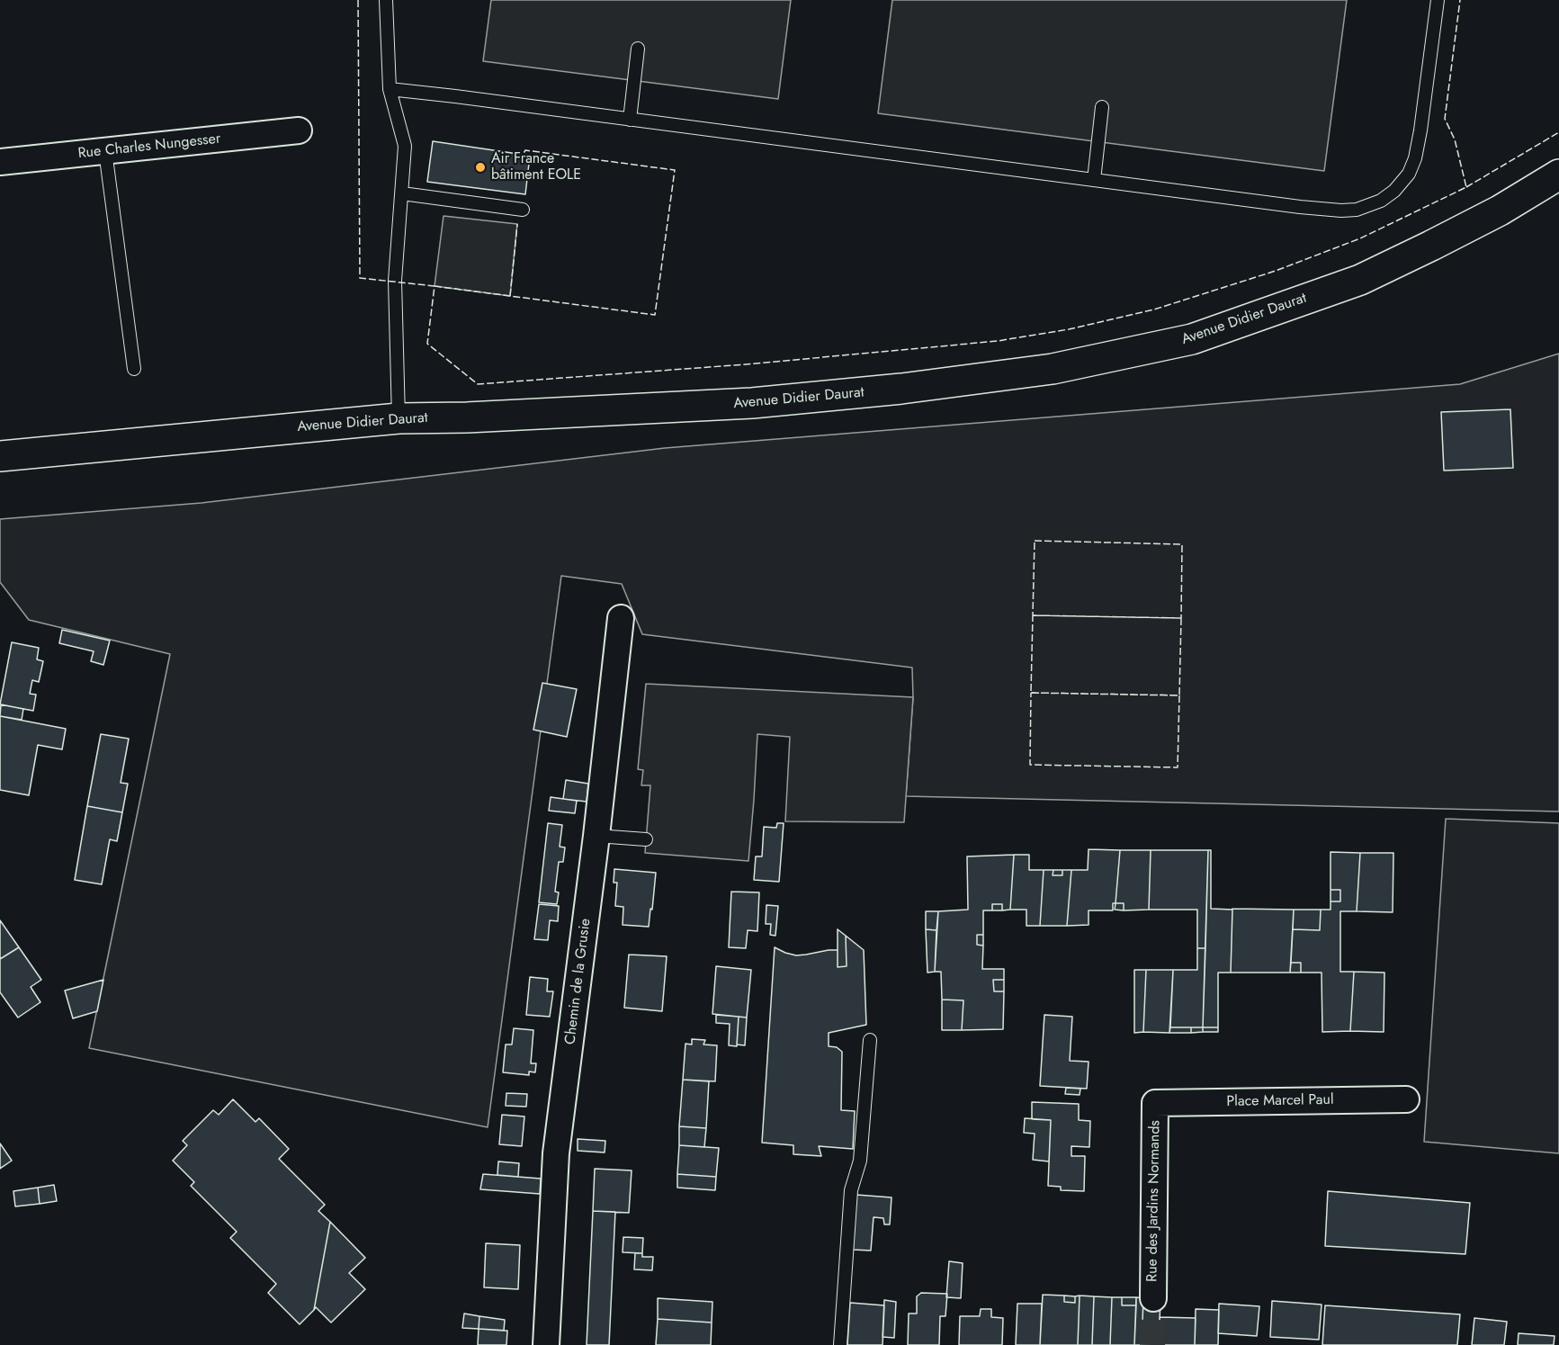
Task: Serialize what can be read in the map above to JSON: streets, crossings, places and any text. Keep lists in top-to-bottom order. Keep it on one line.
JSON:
{"streets":{"main road":["Avenue Didier Daurat"],"street":["Rue Charles Nungesser","Chemin de la Grusie","Place Marcel Paul","Rue des Jardins Normands"]},"crossings":[["Place Marcel Paul","Rue des Jardins Normands"]],"places":["Air France bâtiment EOLE"]}
